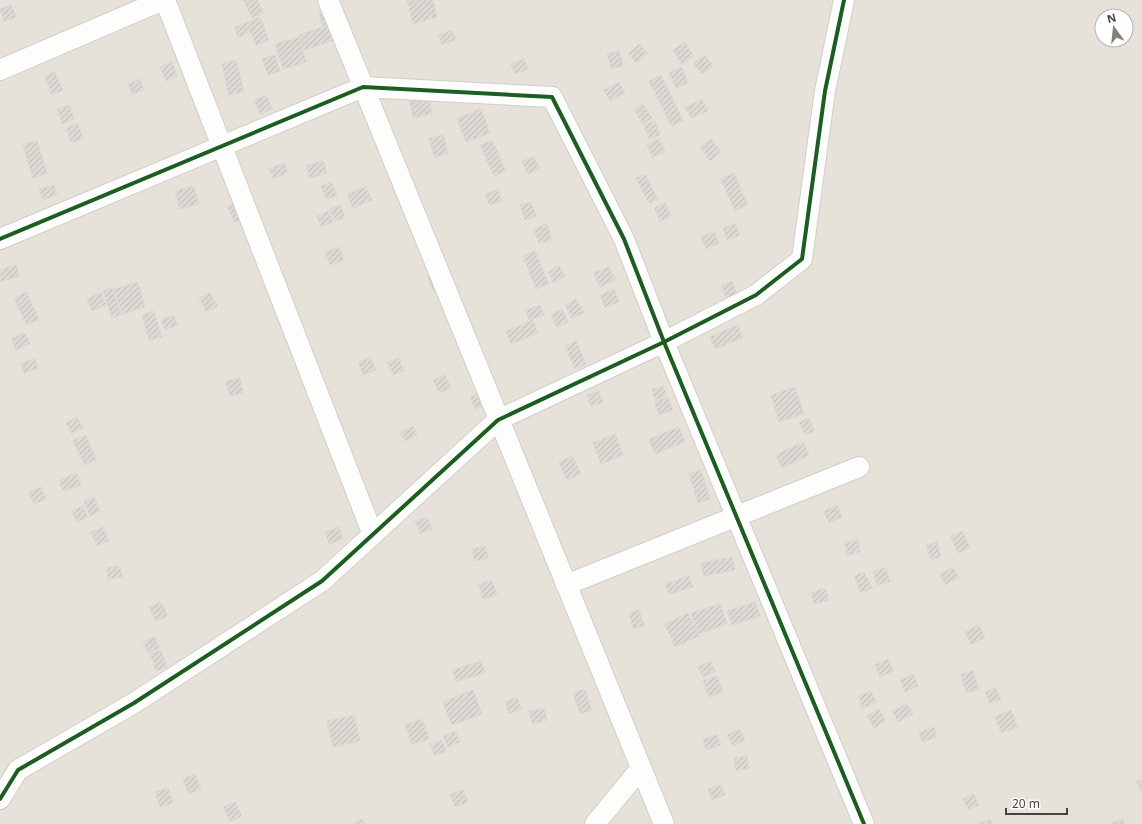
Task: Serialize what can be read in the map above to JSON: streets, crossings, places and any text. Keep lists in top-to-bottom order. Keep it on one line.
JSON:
{"scale_bar":"20 m","north":"top"}
